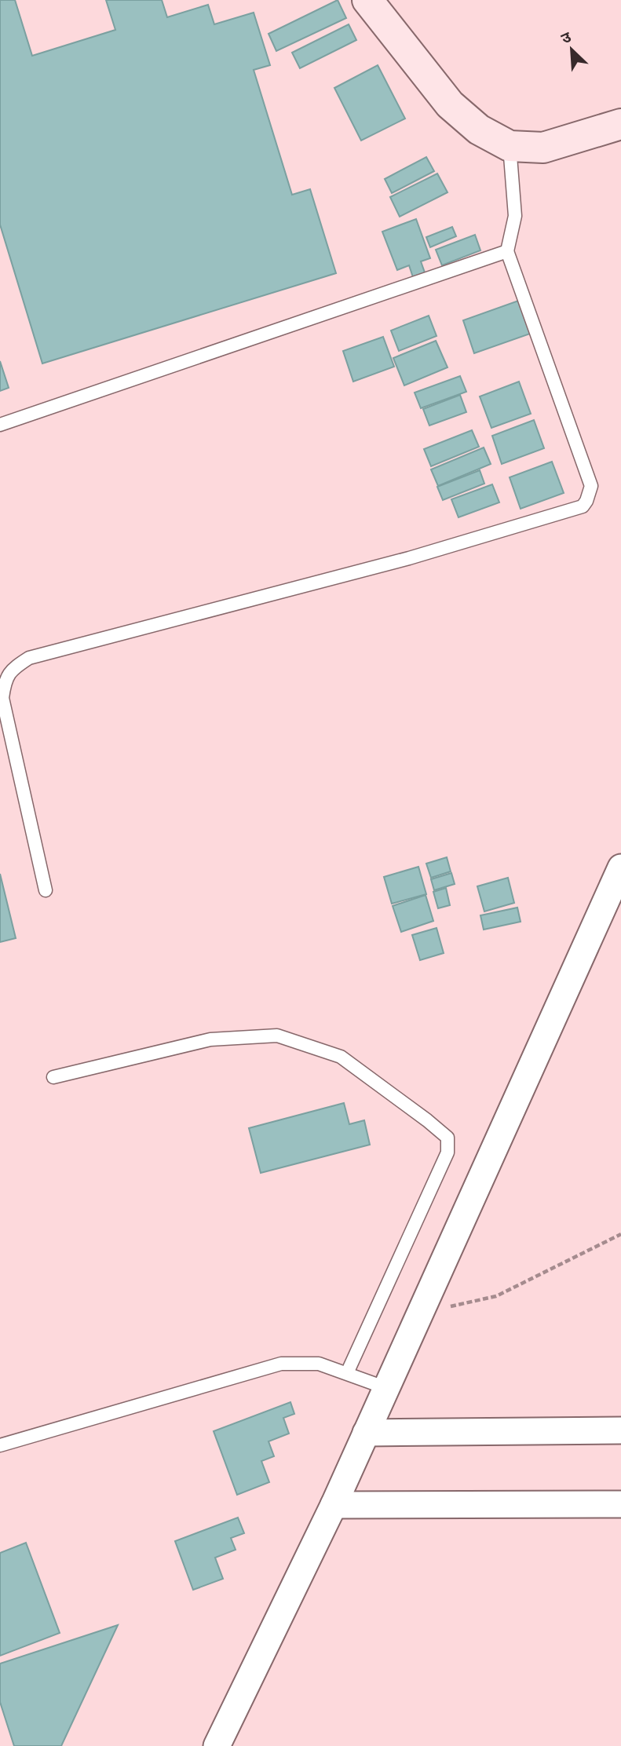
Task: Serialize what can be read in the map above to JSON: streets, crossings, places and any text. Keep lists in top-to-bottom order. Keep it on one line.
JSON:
{"north":"top left"}
